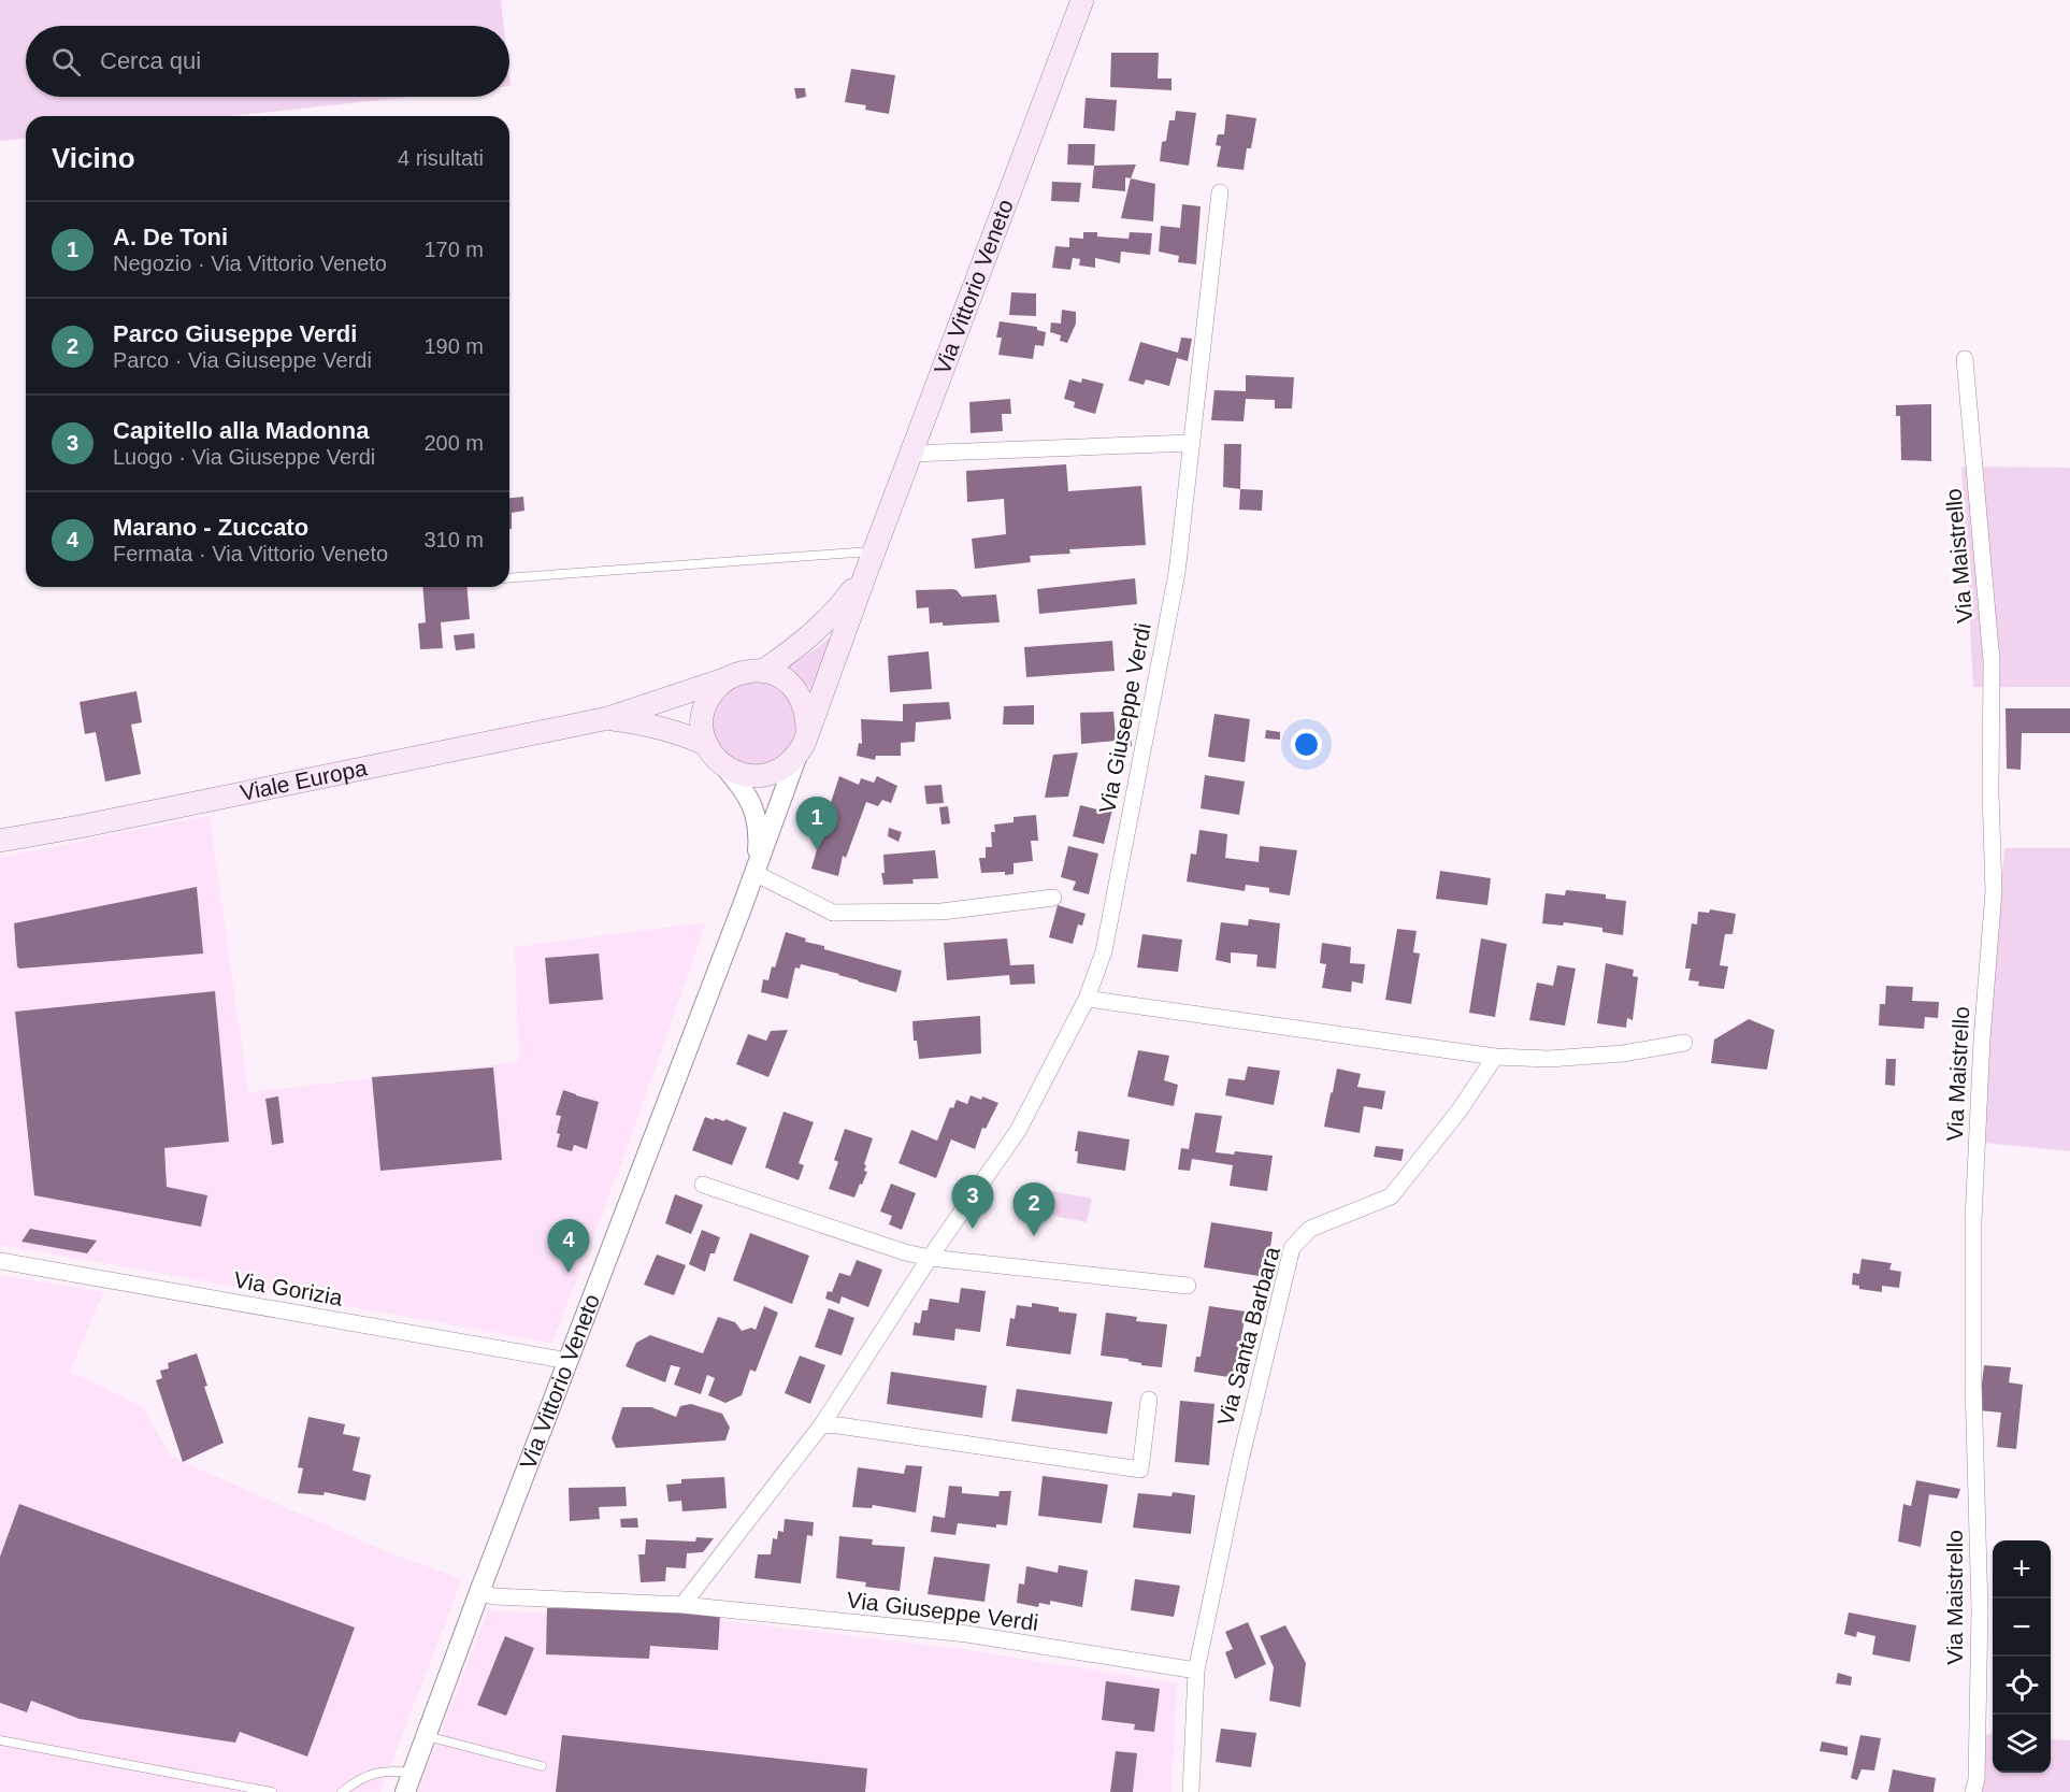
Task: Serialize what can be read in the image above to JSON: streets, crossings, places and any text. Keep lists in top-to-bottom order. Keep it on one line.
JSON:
{"streets":{"main road":["Via Vittorio Veneto","Viale Europa"],"street":["Via Maistrello","Via Giuseppe Verdi","Via Gorizia","Via Santa Barbara"]},"crossings":[["Via Vittorio Veneto","Via Giuseppe Verdi"],["Via Vittorio Veneto","Viale Europa"],["Via Vittorio Veneto","Via Gorizia"],["Via Giuseppe Verdi","Via Santa Barbara"]],"page":{"search":"Cerca qui","heading":["Vicino","4 risultati"],"list":[{"mark":"1","name":"A. De Toni","note":"Negozio · Via Vittorio Veneto","value":"170 m"},{"mark":"2","name":"Parco Giuseppe Verdi","note":"Parco · Via Giuseppe Verdi","value":"190 m"},{"mark":"3","name":"Capitello alla Madonna","note":"Luogo · Via Giuseppe Verdi","value":"200 m"},{"mark":"4","name":"Marano - Zuccato","note":"Fermata · Via Vittorio Veneto","value":"310 m"}],"pins":["1","3","2","4"],"map_buttons":["+","−"]}}
